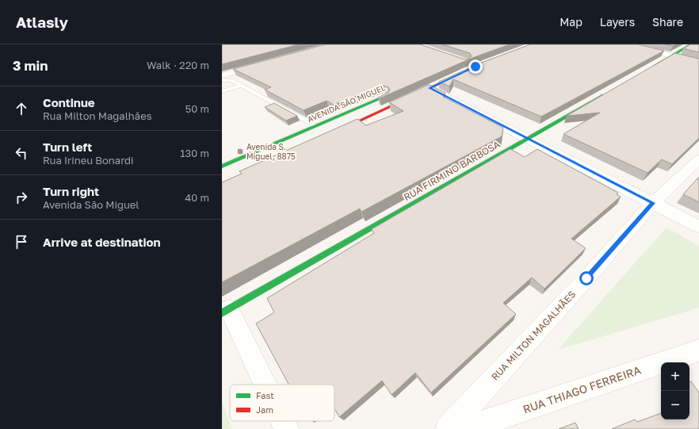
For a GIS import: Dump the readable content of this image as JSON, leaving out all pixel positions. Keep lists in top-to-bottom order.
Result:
{
  "streets": {
    "street": [
      "AVENIDA SÃO MIGUEL",
      "RUA FIRMINO BARBOSA",
      "RUA MILTON MAGALHÃES",
      "RUA THIAGO FERREIRA"
    ]
  },
  "places": {
    "transit": ["Avenida S. Miguel, 8875"]
  },
  "legend": ["Fast", "Jam"],
  "page": {
    "header": "Atlasly",
    "nav": ["Map", "Layers", "Share"],
    "heading": ["3 min", "Walk · 220 m"],
    "list": [
      ["Continue", "Rua Milton Magalhães", "50 m"],
      ["Turn left", "Rua Irineu Bonardi", "130 m"],
      ["Turn right", "Avenida São Miguel", "40 m"],
      "Arrive at destination"
    ],
    "map_buttons": ["+", "−"]
  }
}
